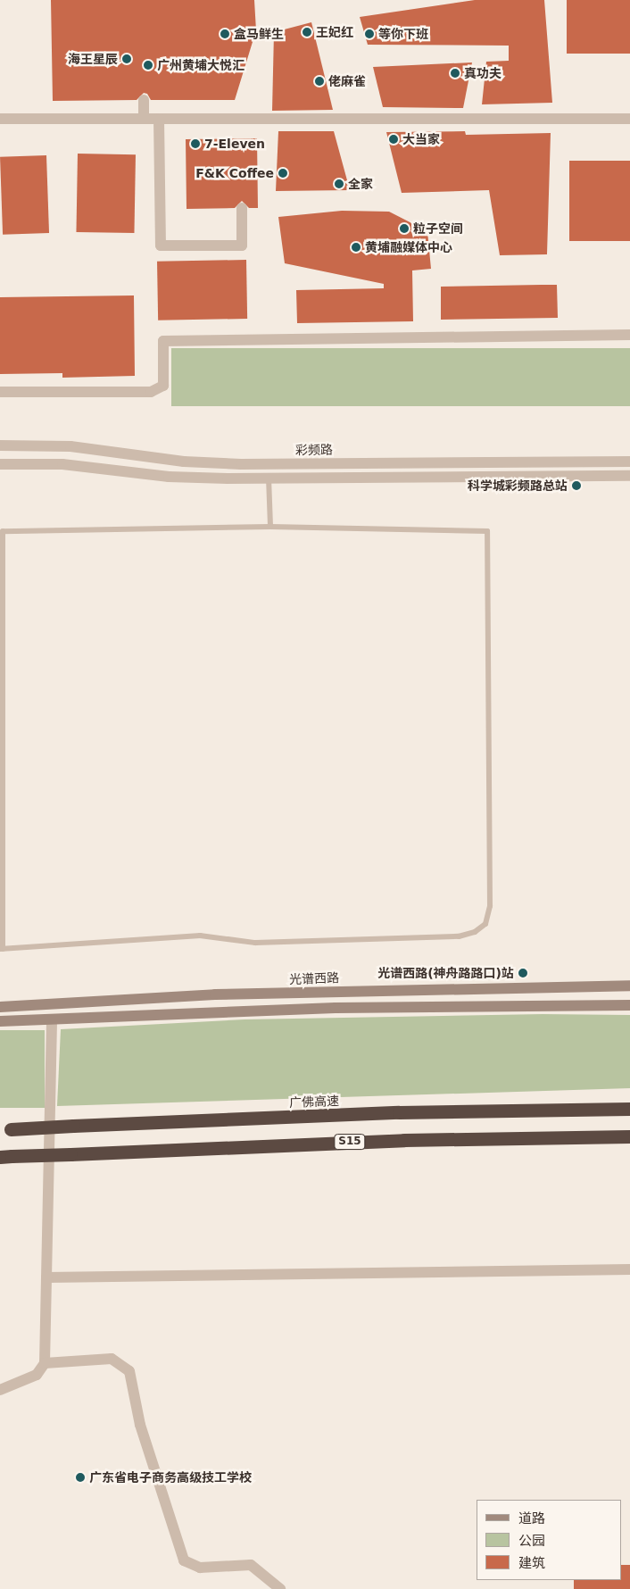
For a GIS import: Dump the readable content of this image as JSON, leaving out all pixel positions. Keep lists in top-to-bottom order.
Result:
{
  "streets": {
    "highway": ["广佛高速", "S15"],
    "main road": ["光谱西路"],
    "street": ["彩频路"]
  },
  "places": [
    "王妃红",
    "盒马鲜生",
    "等你下班",
    "海王星辰",
    "广州黄埔大悦汇",
    "真功夫",
    "佬麻雀",
    "大当家",
    "7-Eleven",
    "F&K Coffee",
    "全家",
    "粒子空间",
    "黄埔融媒体中心",
    "科学城彩频路总站",
    "光谱西路(神舟路路口)站",
    "广东省电子商务高级技工学校"
  ],
  "legend": ["道路", "公园", "建筑"]
}
